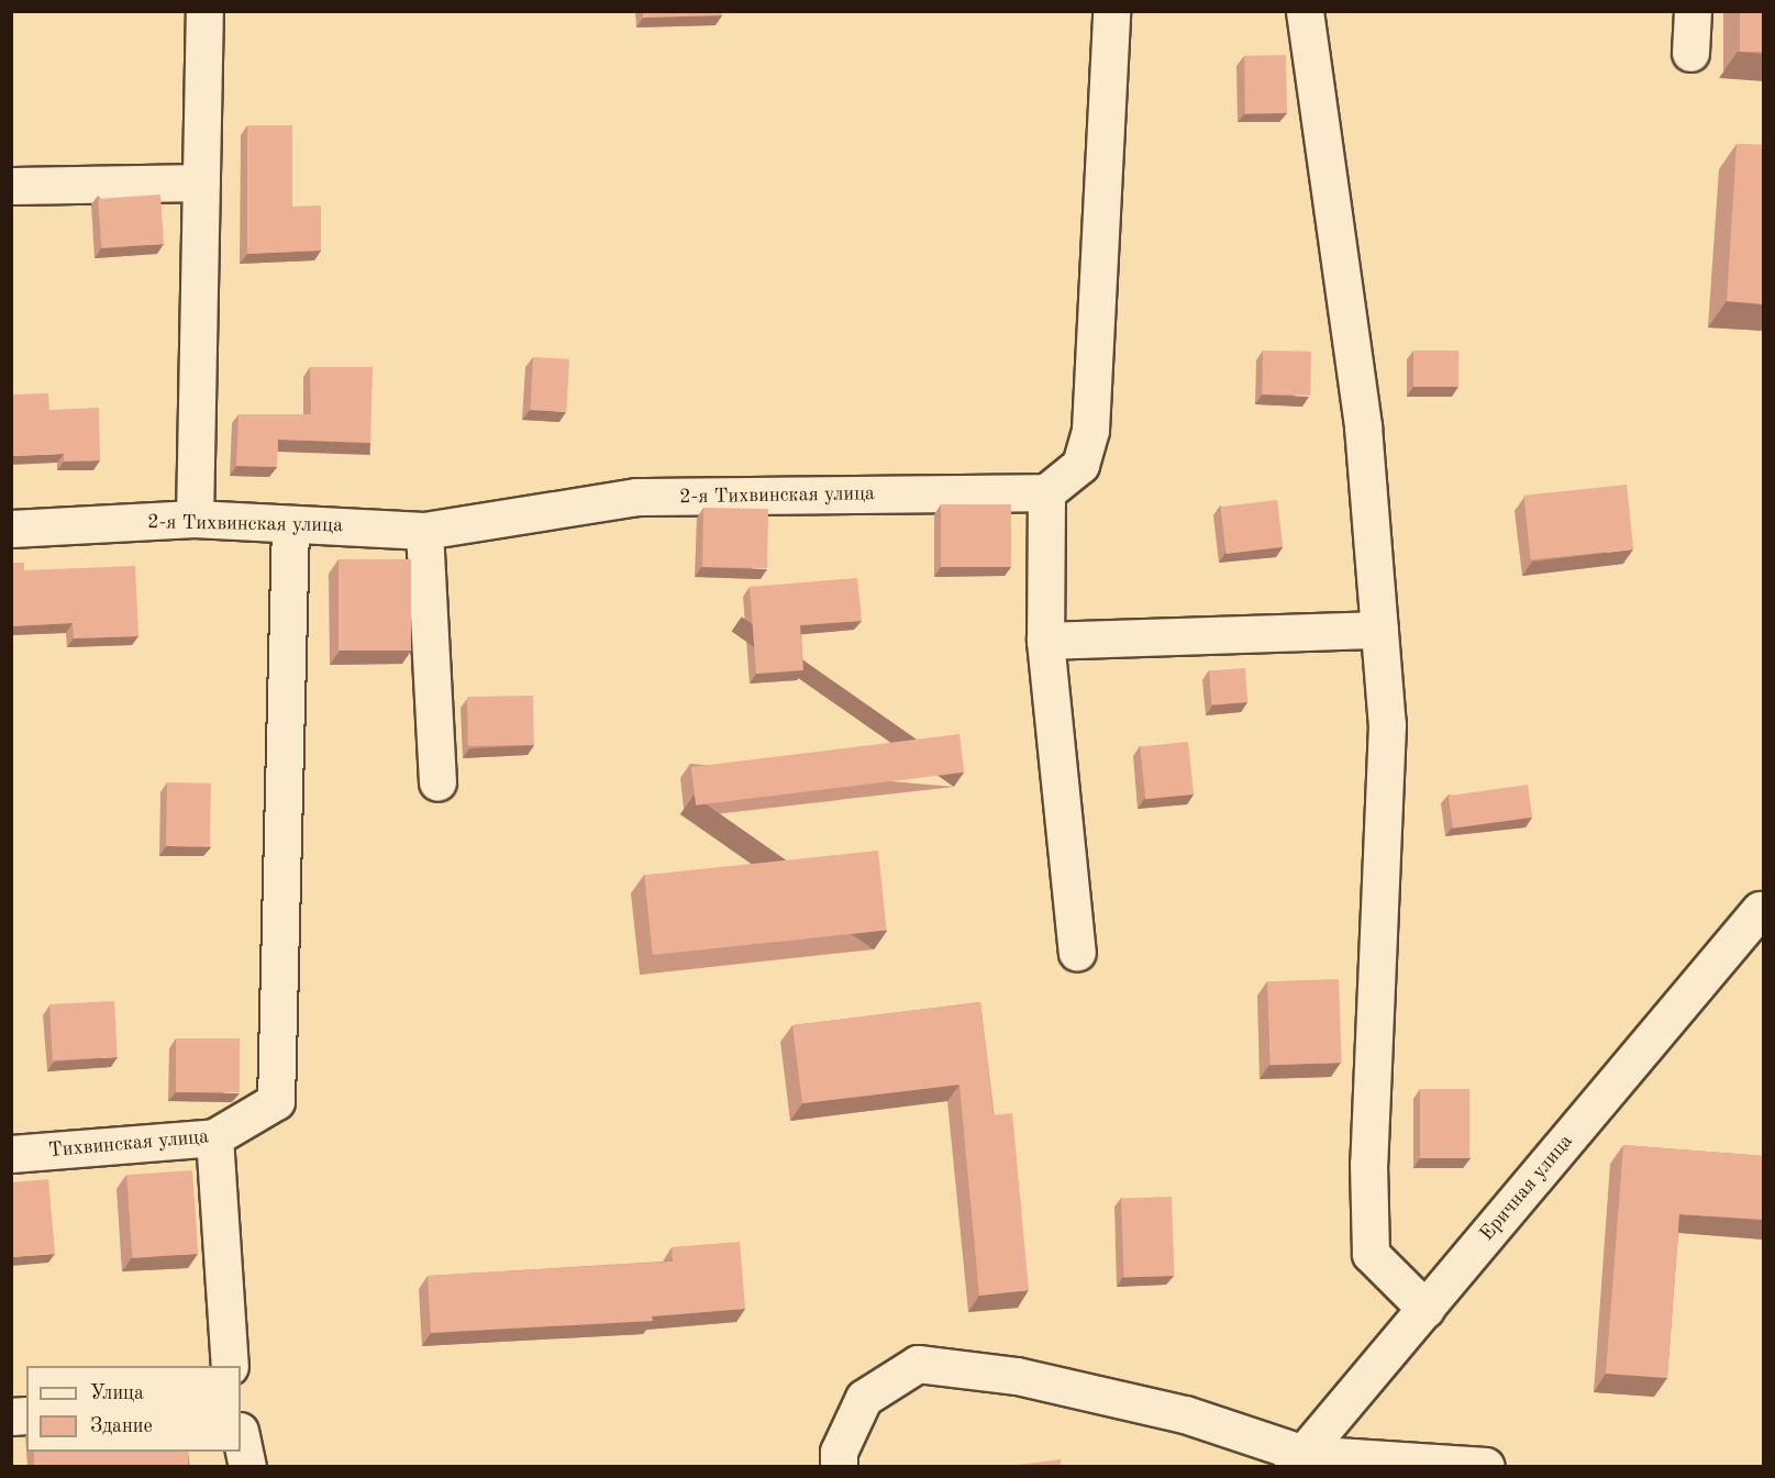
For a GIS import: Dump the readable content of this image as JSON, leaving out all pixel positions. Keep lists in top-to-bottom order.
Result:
{
  "streets": {
    "street": ["2-я Тихвинская улица", "Тихвинская улица", "Еричная улица"]
  },
  "crossings": [
    ["2-я Тихвинская улица", "Тихвинская улица"]
  ],
  "legend": ["Улица", "Здание"]
}
